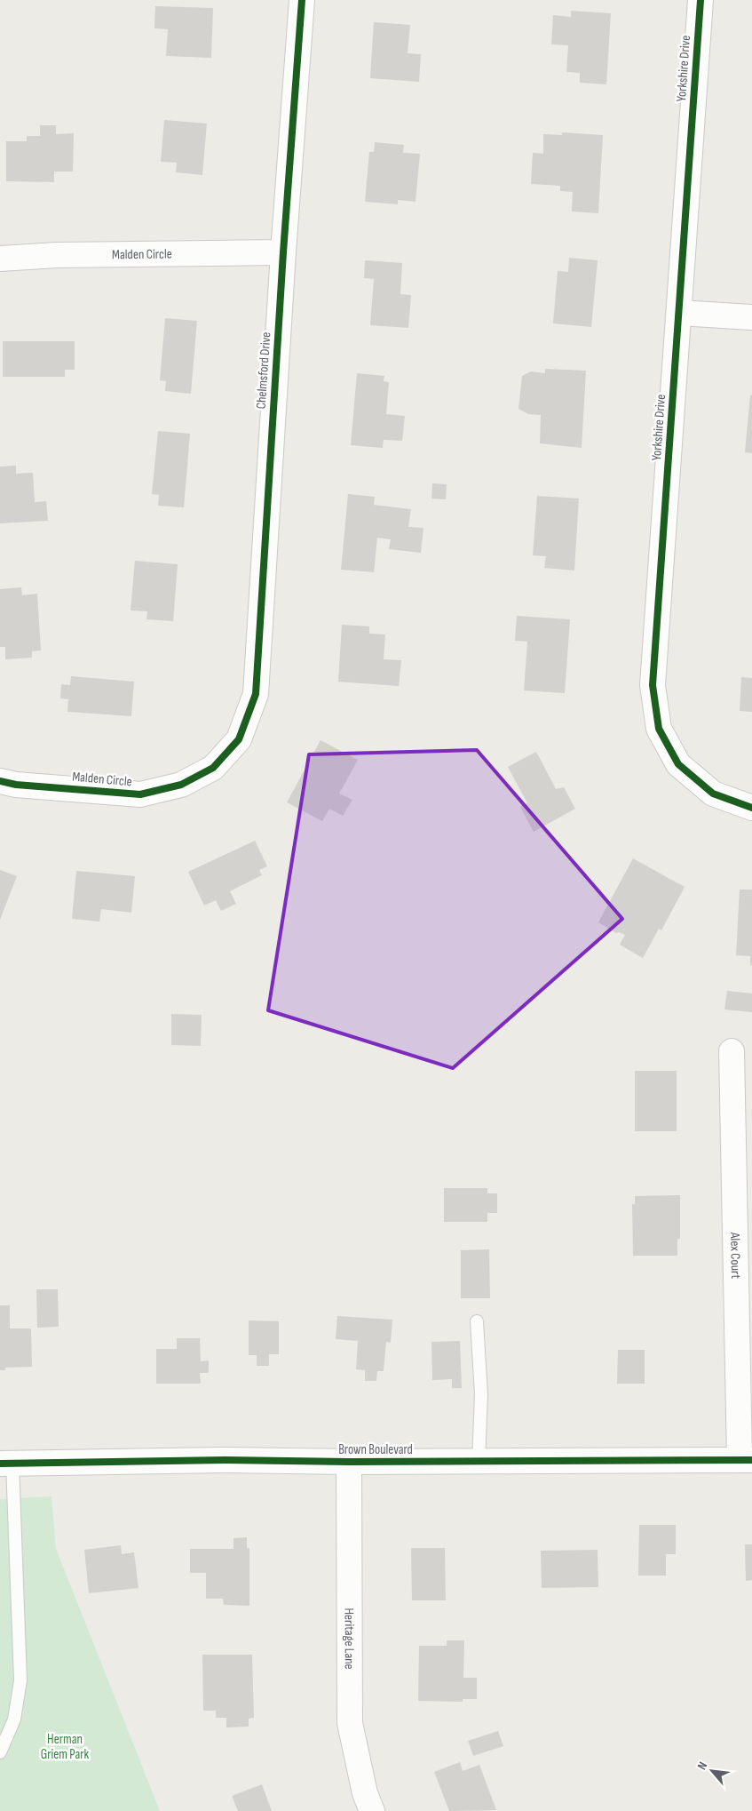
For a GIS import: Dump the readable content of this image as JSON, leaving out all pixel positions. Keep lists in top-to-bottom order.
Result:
{
  "streets": {
    "street": [
      "Yorkshire Drive",
      "Malden Circle",
      "Chelmsford Drive",
      "Alex Court",
      "Brown Boulevard",
      "Heritage Lane"
    ]
  },
  "crossings": [
    ["Malden Circle", "Chelmsford Drive"],
    ["Alex Court", "Brown Boulevard"],
    ["Brown Boulevard", "Heritage Lane"]
  ],
  "parks": ["Herman Griem Park"],
  "north": "top left"
}
